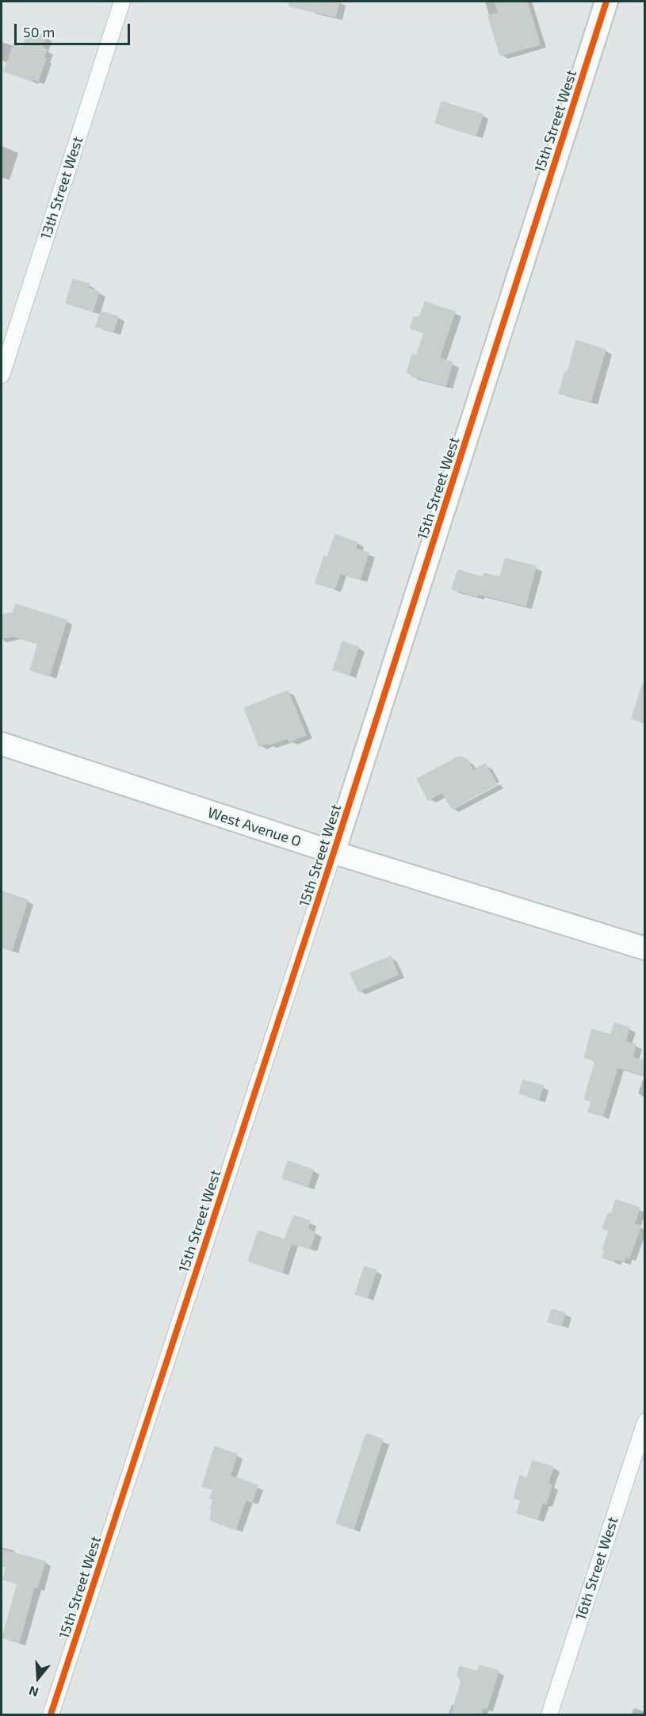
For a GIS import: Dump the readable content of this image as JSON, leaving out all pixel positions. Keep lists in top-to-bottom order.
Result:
{
  "streets": {
    "street": [
      "15th Street West",
      "13th Street West",
      "West Avenue O",
      "16th Street West"
    ]
  },
  "crossings": [
    ["15th Street West", "West Avenue O"]
  ],
  "scale_bar": "50 m",
  "north": "bottom"
}
